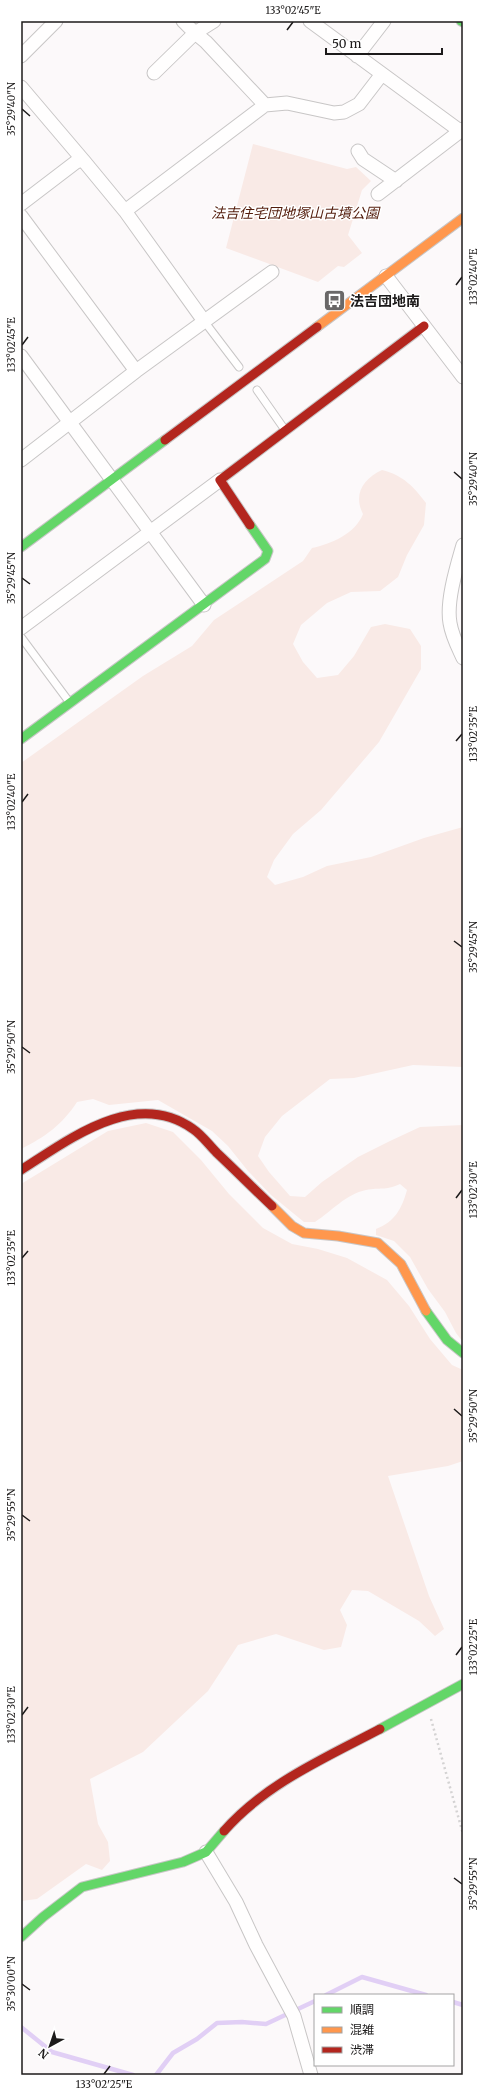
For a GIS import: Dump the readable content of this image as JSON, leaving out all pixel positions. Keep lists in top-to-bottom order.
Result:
{
  "parks": ["法吉住宅団地塚山古墳公園"],
  "places": {
    "bus stop": ["法吉団地南"]
  },
  "legend": ["順調", "混雑", "渋滞"],
  "scale_bar": "50 m",
  "north": "bottom left",
  "coordinates": [
    "133°02'45\"E",
    "35°29'40\"N",
    "133°02'40\"E",
    "35°29'45\"N",
    "133°02'35\"E",
    "35°29'50\"N",
    "133°02'30\"E",
    "35°29'55\"N",
    "133°02'25\"E",
    "35°30'00\"N"
  ]
}
